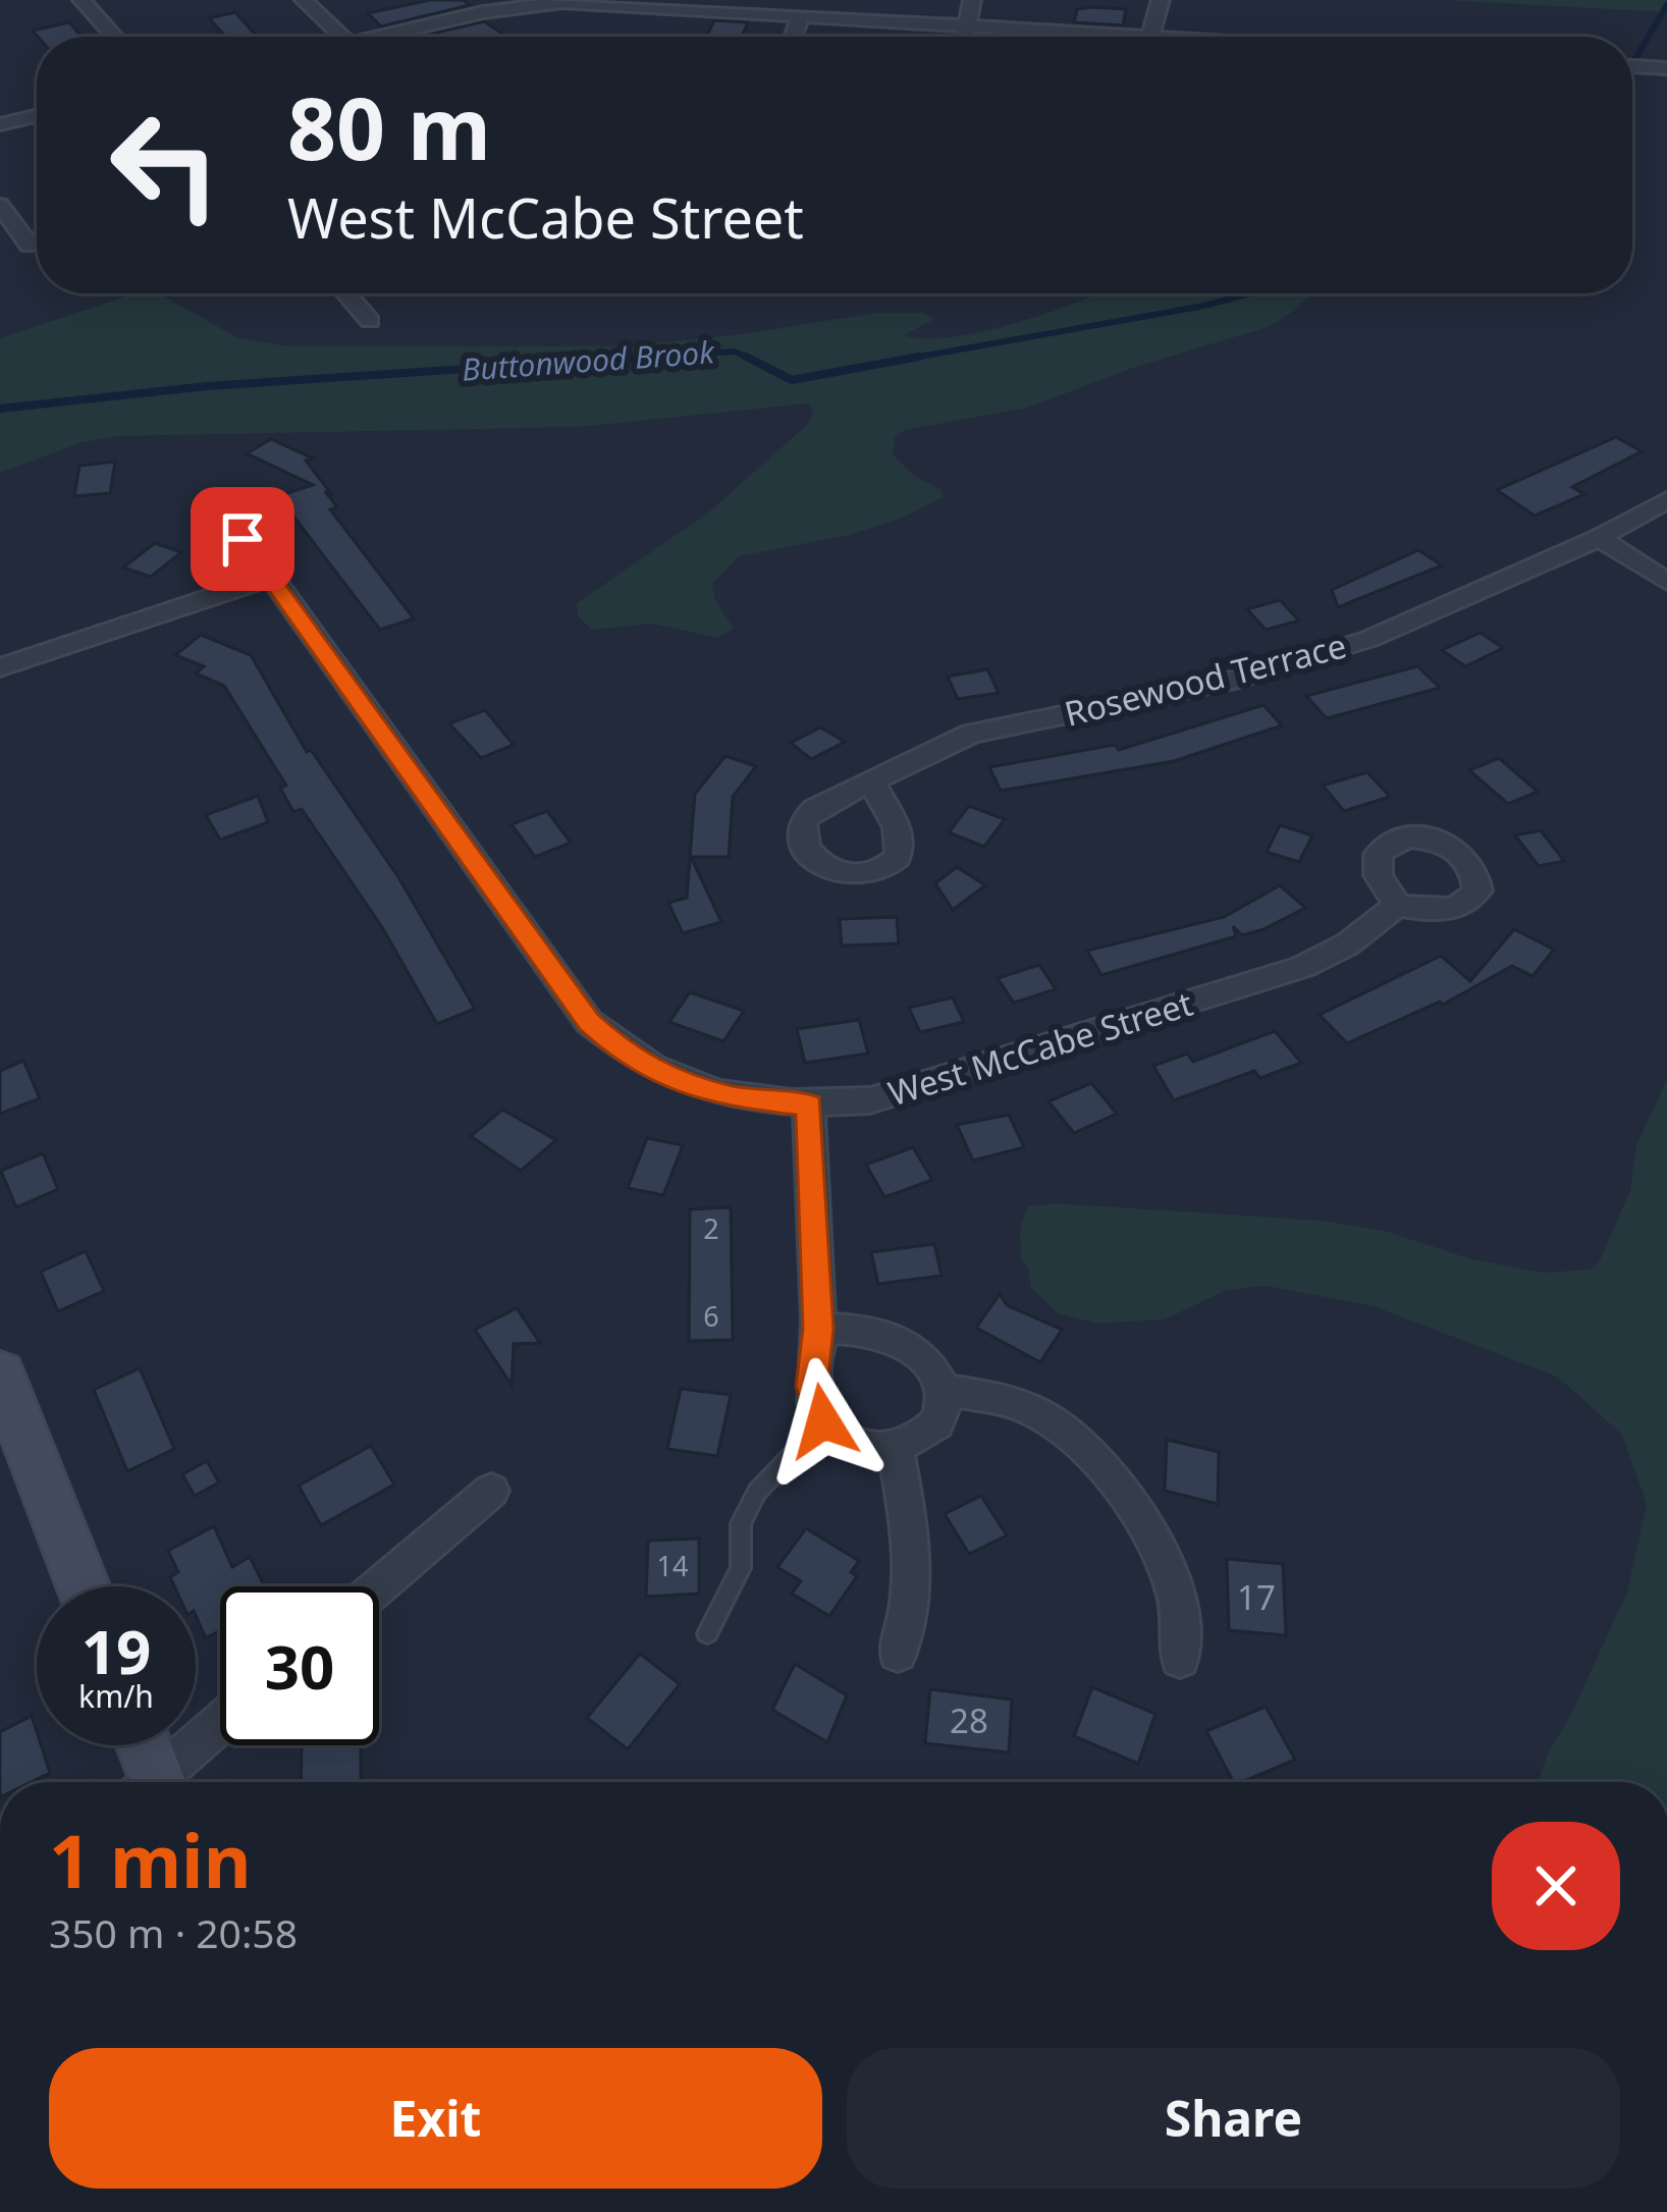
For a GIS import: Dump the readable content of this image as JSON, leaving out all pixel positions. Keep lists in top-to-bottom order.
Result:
{
  "streets": {
    "street": ["Rosewood Terrace", "West McCabe Street"]
  },
  "water": ["Buttonwood Brook"],
  "house_numbers": [
    "2",
    "6",
    "14",
    "17",
    "28"
  ],
  "page": {
    "turn": ["80 m", "West McCabe Street"],
    "speed": "19 km/h",
    "limit": "30",
    "heading": ["1 min", "350 m · 20:58"],
    "buttons": ["Exit", "Share"]
  }
}
